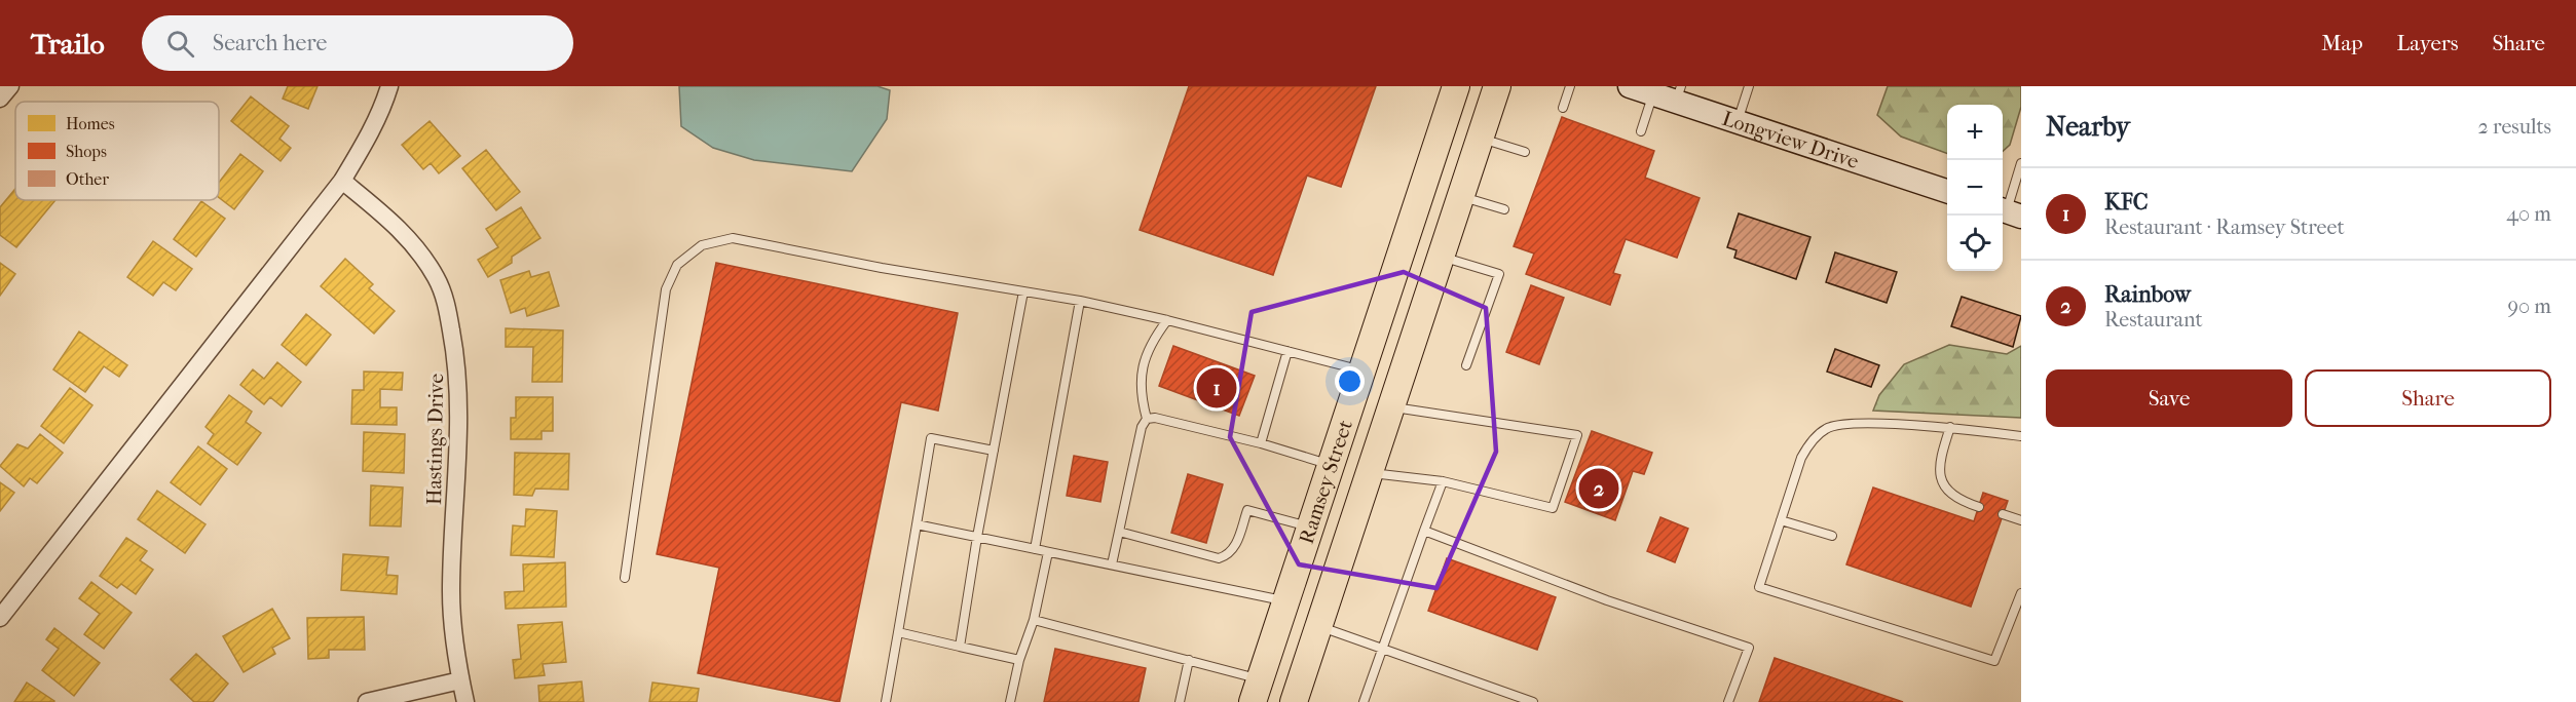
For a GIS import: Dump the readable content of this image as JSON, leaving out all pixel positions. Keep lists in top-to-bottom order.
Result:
{
  "streets": {
    "main road": ["Ramsey Street"],
    "street": ["Longview Drive", "Hastings Drive"]
  },
  "legend": ["Homes", "Shops", "Other"],
  "page": {
    "header": "Trailo",
    "search": "Search here",
    "nav": ["Map", "Layers", "Share"],
    "heading": ["Nearby", "2 results"],
    "map_buttons": ["+", "−"],
    "list": [
      {
        "mark": "1",
        "name": "KFC",
        "note": "Restaurant · Ramsey Street",
        "value": "40 m"
      },
      {
        "mark": "2",
        "name": "Rainbow",
        "note": "Restaurant",
        "value": "90 m"
      }
    ],
    "buttons": ["Save", "Share"],
    "pins": ["1", "2"]
  }
}
